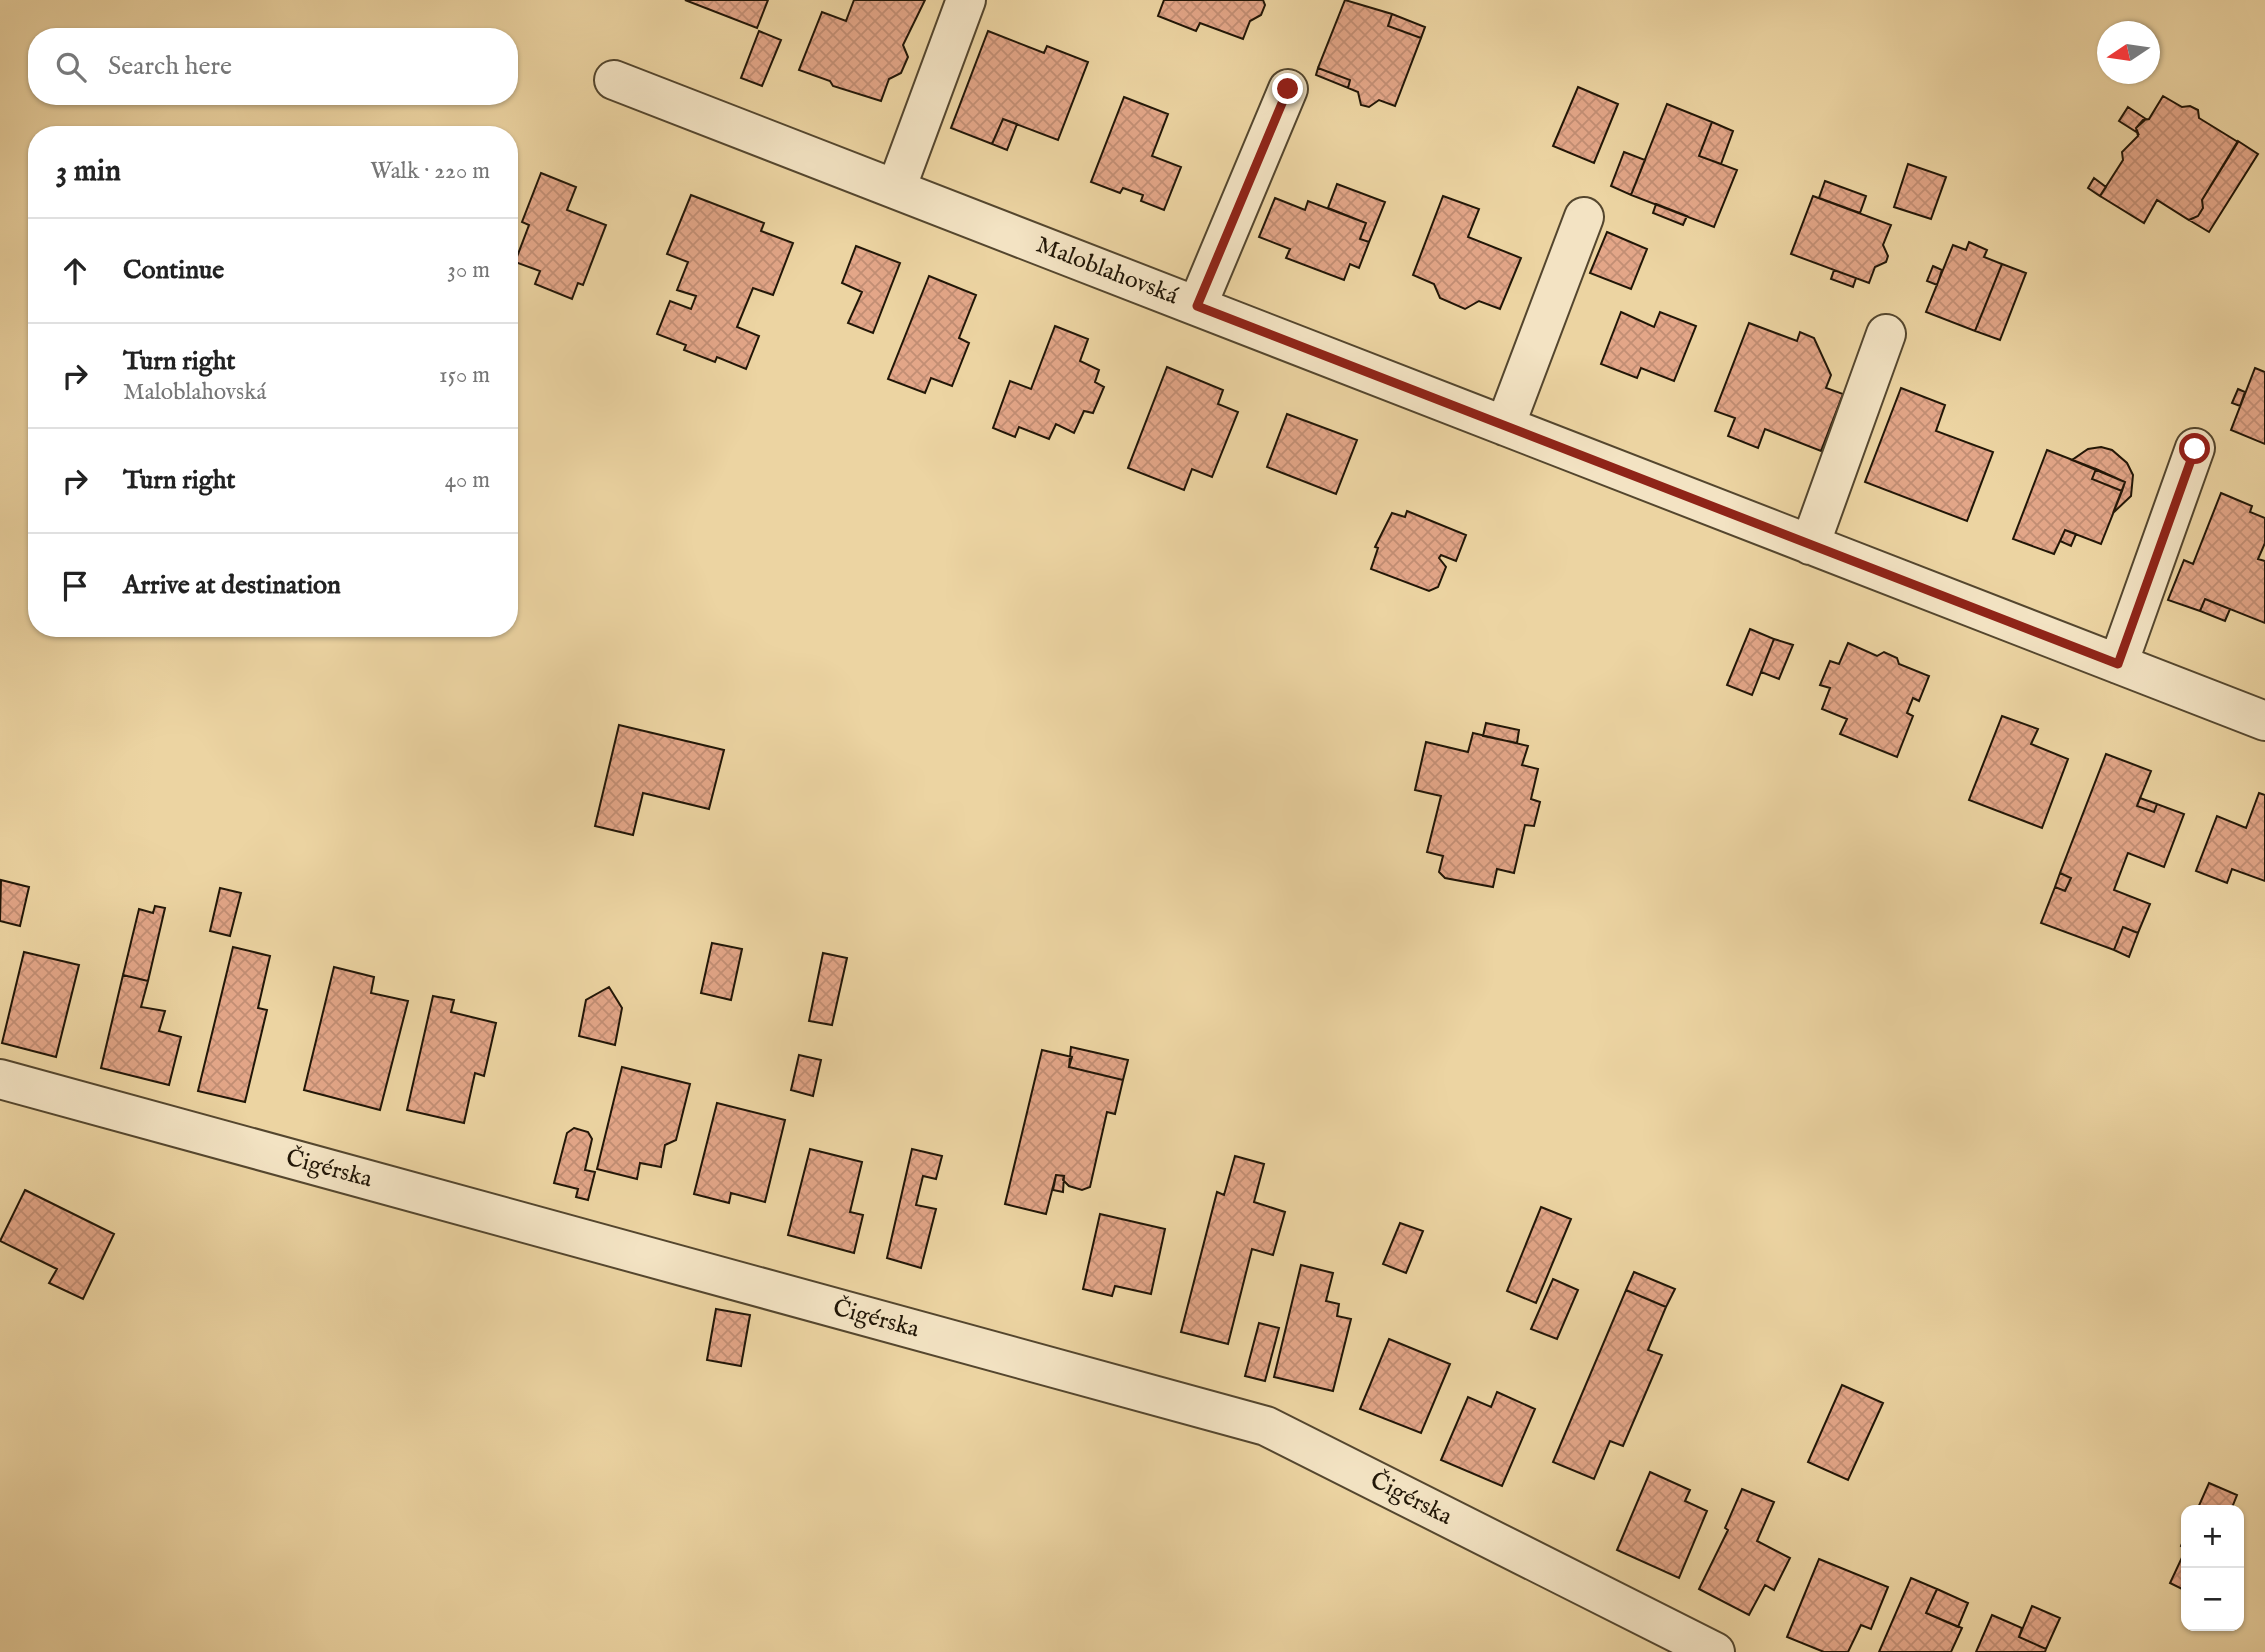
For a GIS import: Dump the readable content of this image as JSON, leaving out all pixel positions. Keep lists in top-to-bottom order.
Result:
{
  "streets": {
    "street": ["Maloblahovská", "Čigérska"]
  },
  "north": "left",
  "page": {
    "search": "Search here",
    "heading": ["3 min", "Walk · 220 m"],
    "list": [
      ["Continue", "30 m"],
      ["Turn right", "Maloblahovská", "150 m"],
      ["Turn right", "40 m"],
      "Arrive at destination"
    ],
    "map_buttons": ["+", "−"]
  }
}
